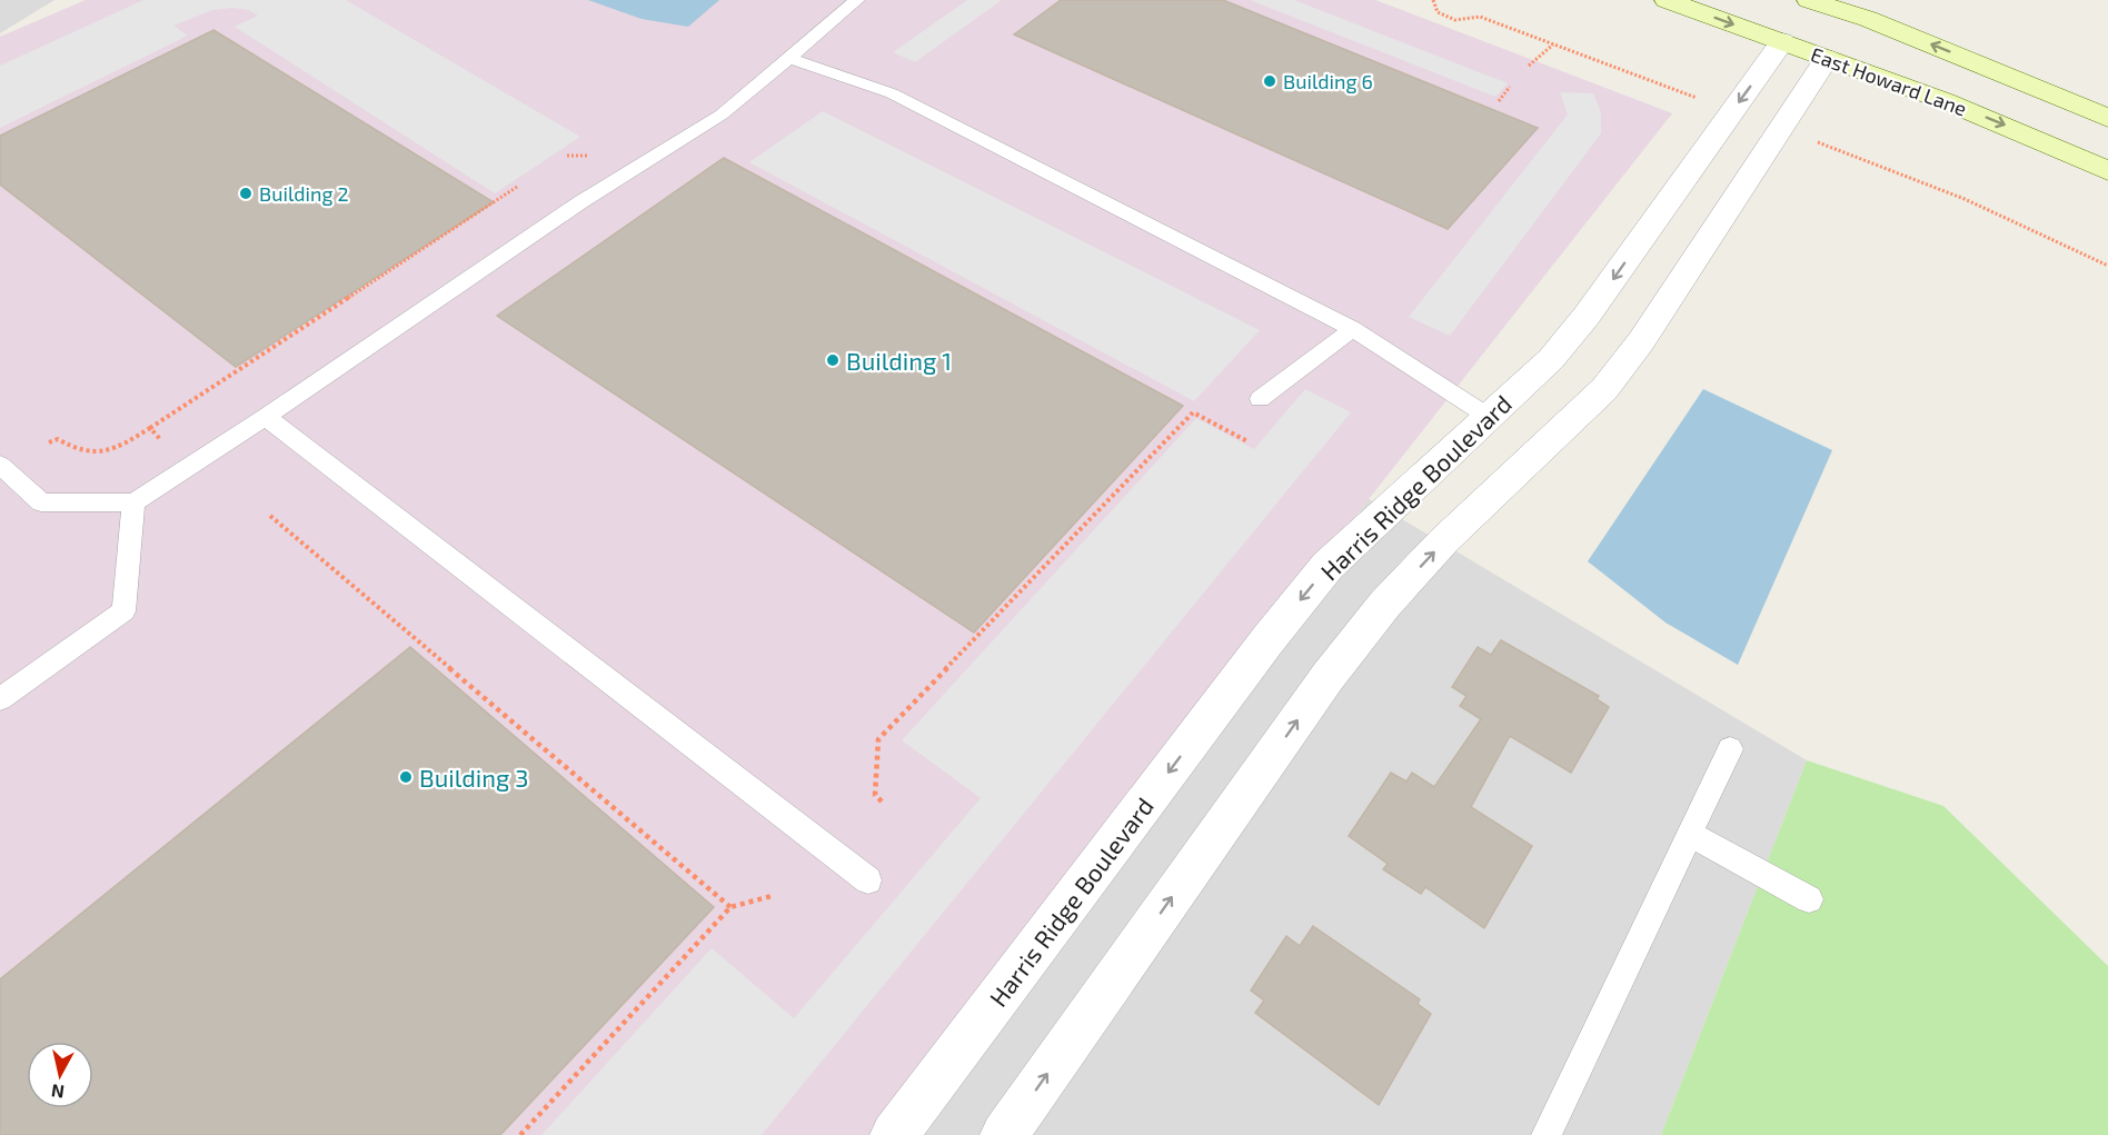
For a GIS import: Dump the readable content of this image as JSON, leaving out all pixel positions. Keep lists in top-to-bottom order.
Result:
{
  "streets": {
    "main road": ["East Howard Lane", "Harris Ridge Boulevard"]
  },
  "crossings": [
    ["East Howard Lane", "Harris Ridge Boulevard"]
  ],
  "one_way": ["Harris Ridge Boulevard"],
  "places": [
    "Building 6",
    "Building 2",
    "Building 1",
    "Building 3"
  ],
  "north": "bottom"
}
